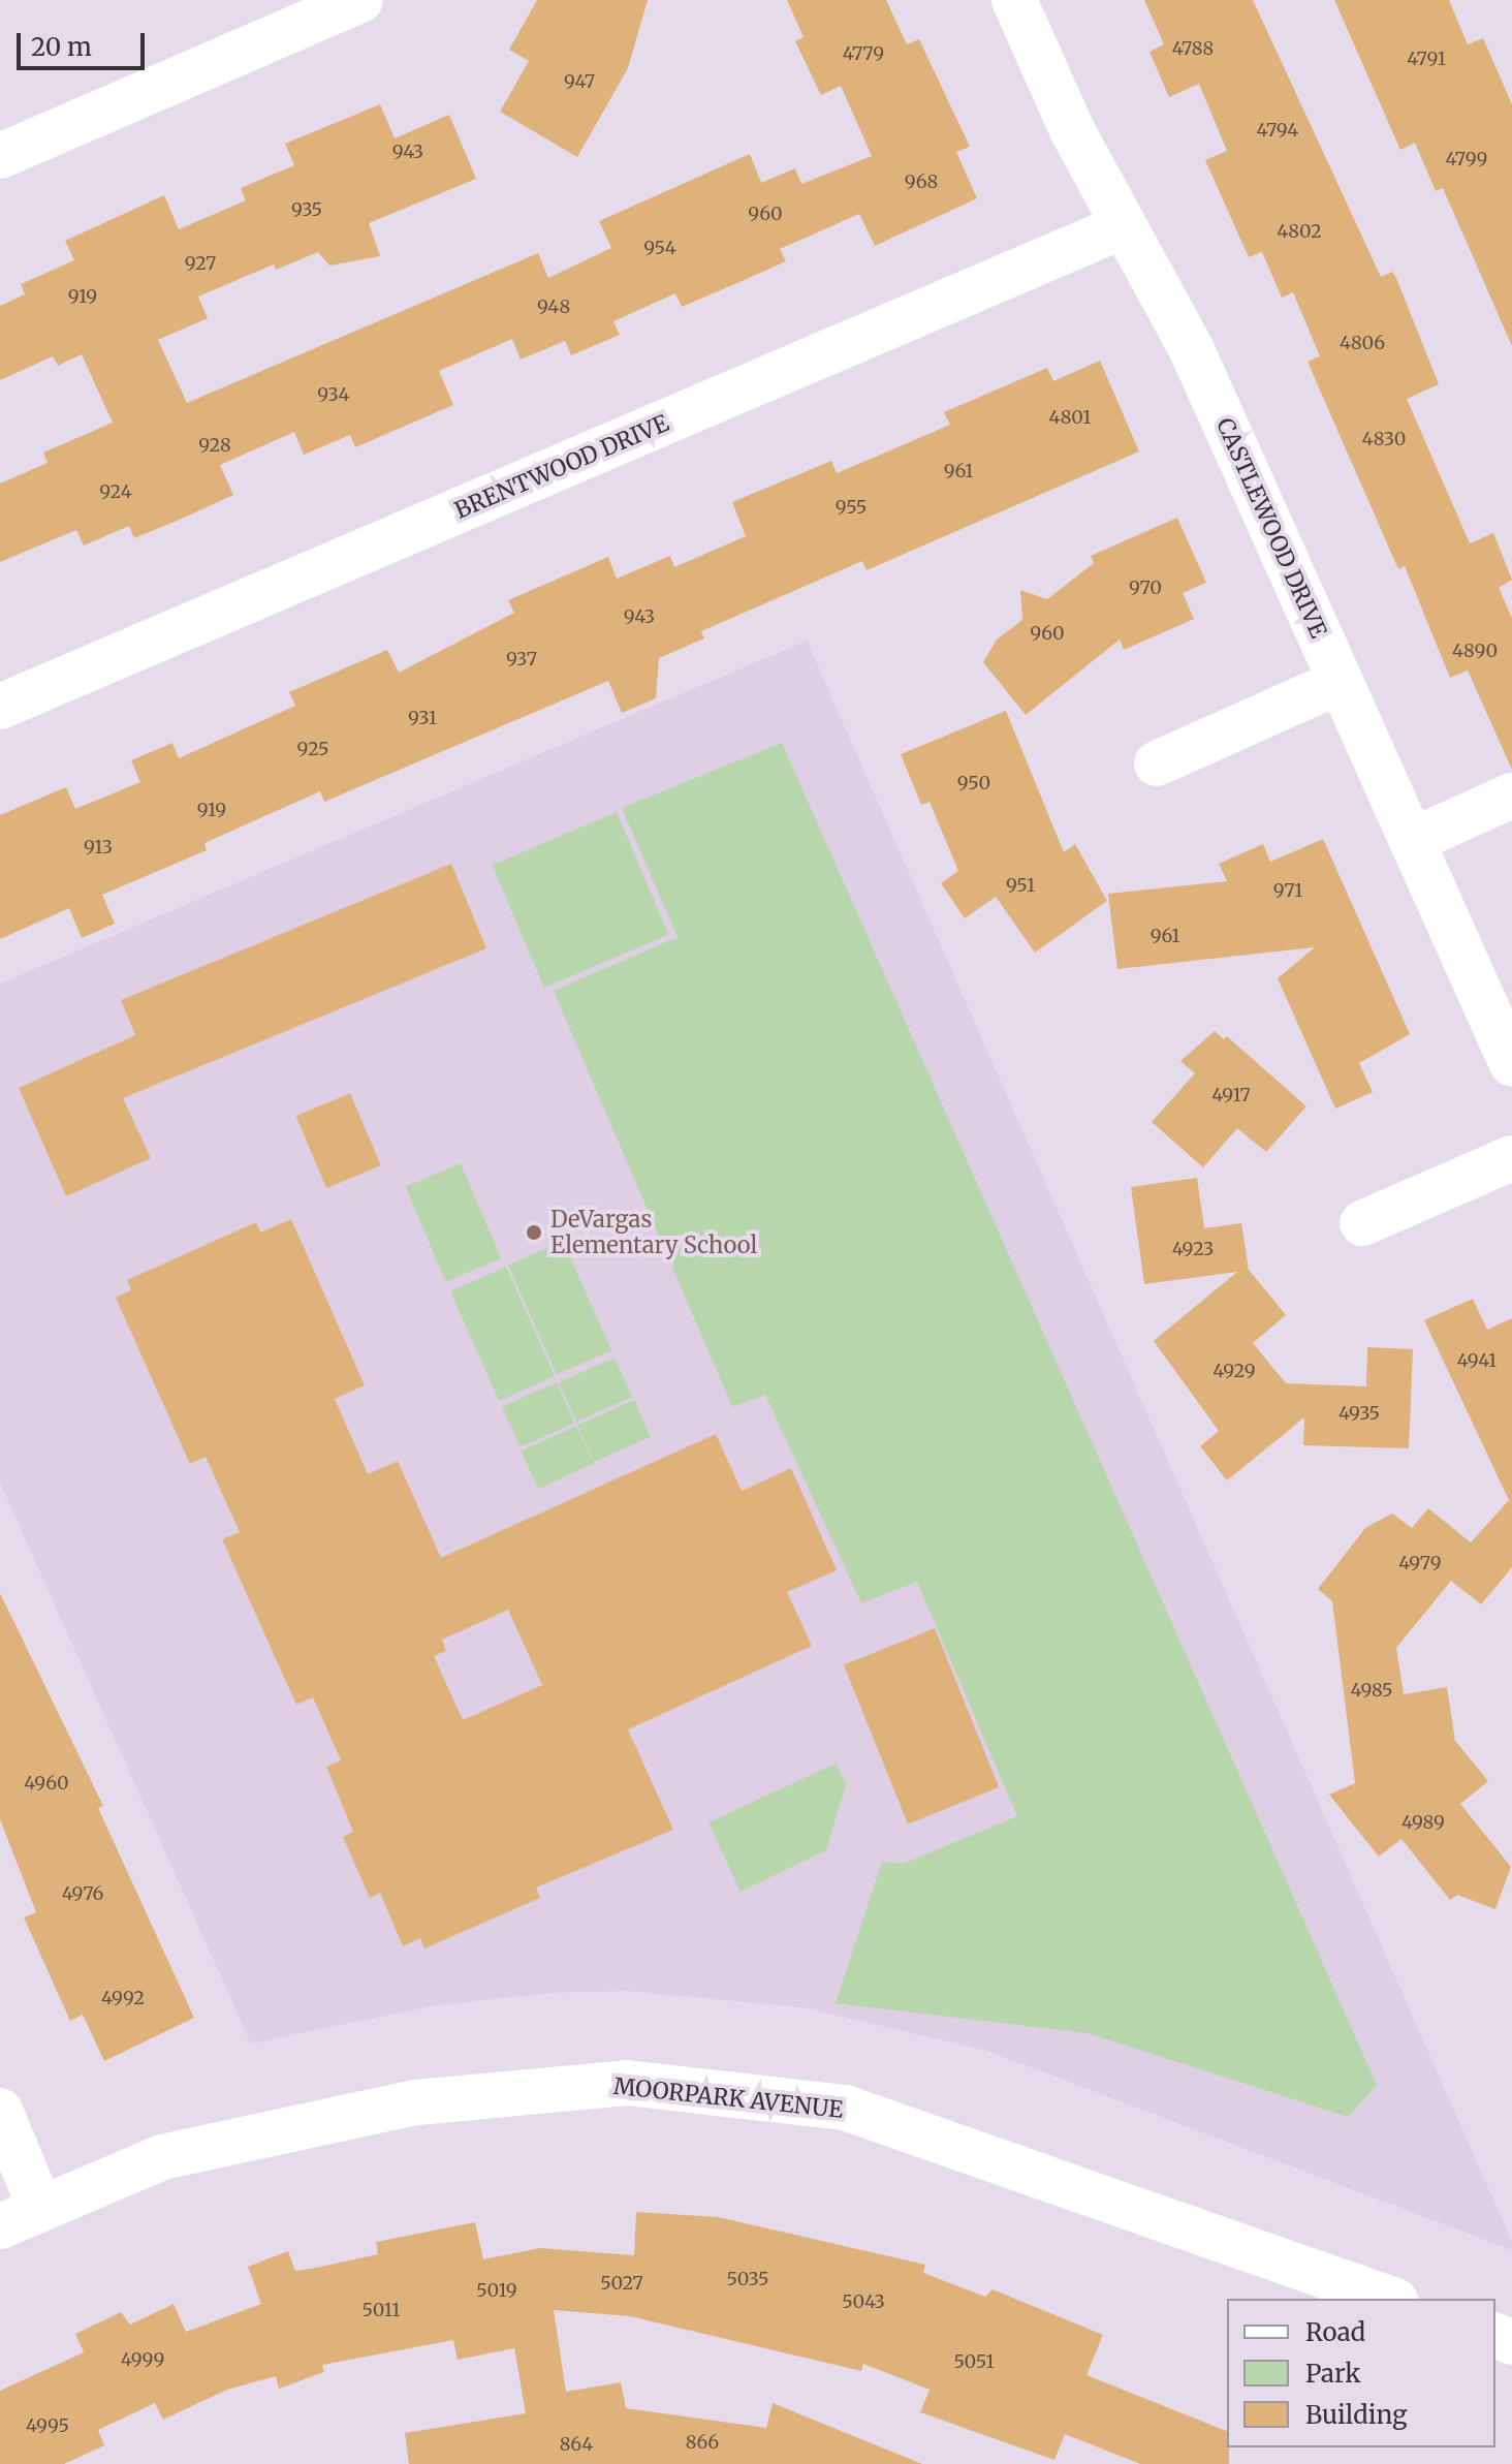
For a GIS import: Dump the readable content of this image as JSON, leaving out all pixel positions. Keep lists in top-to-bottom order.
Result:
{
  "streets": {
    "street": ["BRENTWOOD DRIVE", "CASTLEWOOD DRIVE", "MOORPARK AVENUE"]
  },
  "crossings": [
    ["BRENTWOOD DRIVE", "CASTLEWOOD DRIVE"]
  ],
  "places": ["DeVargas Elementary School"],
  "house_numbers": [
    "4788",
    "4779",
    "4791",
    "947",
    "4794",
    "943",
    "4799",
    "968",
    "935",
    "960",
    "4802",
    "954",
    "927",
    "919",
    "948",
    "4806",
    "934",
    "4801",
    "4830",
    "928",
    "961",
    "924",
    "955",
    "970",
    "943",
    "960",
    "4890",
    "937",
    "931",
    "925",
    "950",
    "919",
    "913",
    "951",
    "971",
    "961",
    "4917",
    "4923",
    "4941",
    "4929",
    "4935",
    "4979",
    "4985",
    "4960",
    "4989",
    "4976",
    "4992",
    "5035",
    "5027",
    "5019",
    "5043",
    "5011",
    "4999",
    "5051",
    "4995",
    "866",
    "864"
  ],
  "legend": ["Road", "Park", "Building"],
  "scale_bar": "20 m"
}
